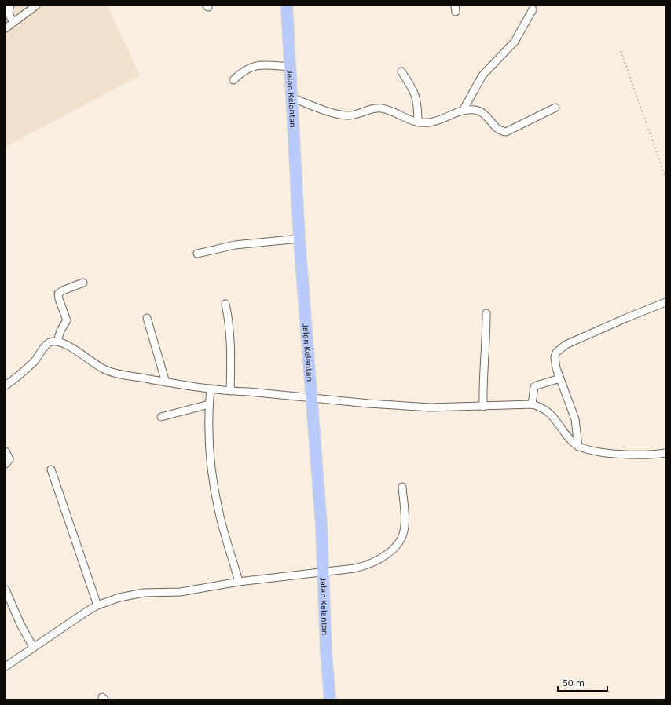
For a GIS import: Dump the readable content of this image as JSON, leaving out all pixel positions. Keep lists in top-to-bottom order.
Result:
{
  "streets": {
    "highway": ["Jalan Kelantan"]
  },
  "scale_bar": "50 m"
}
